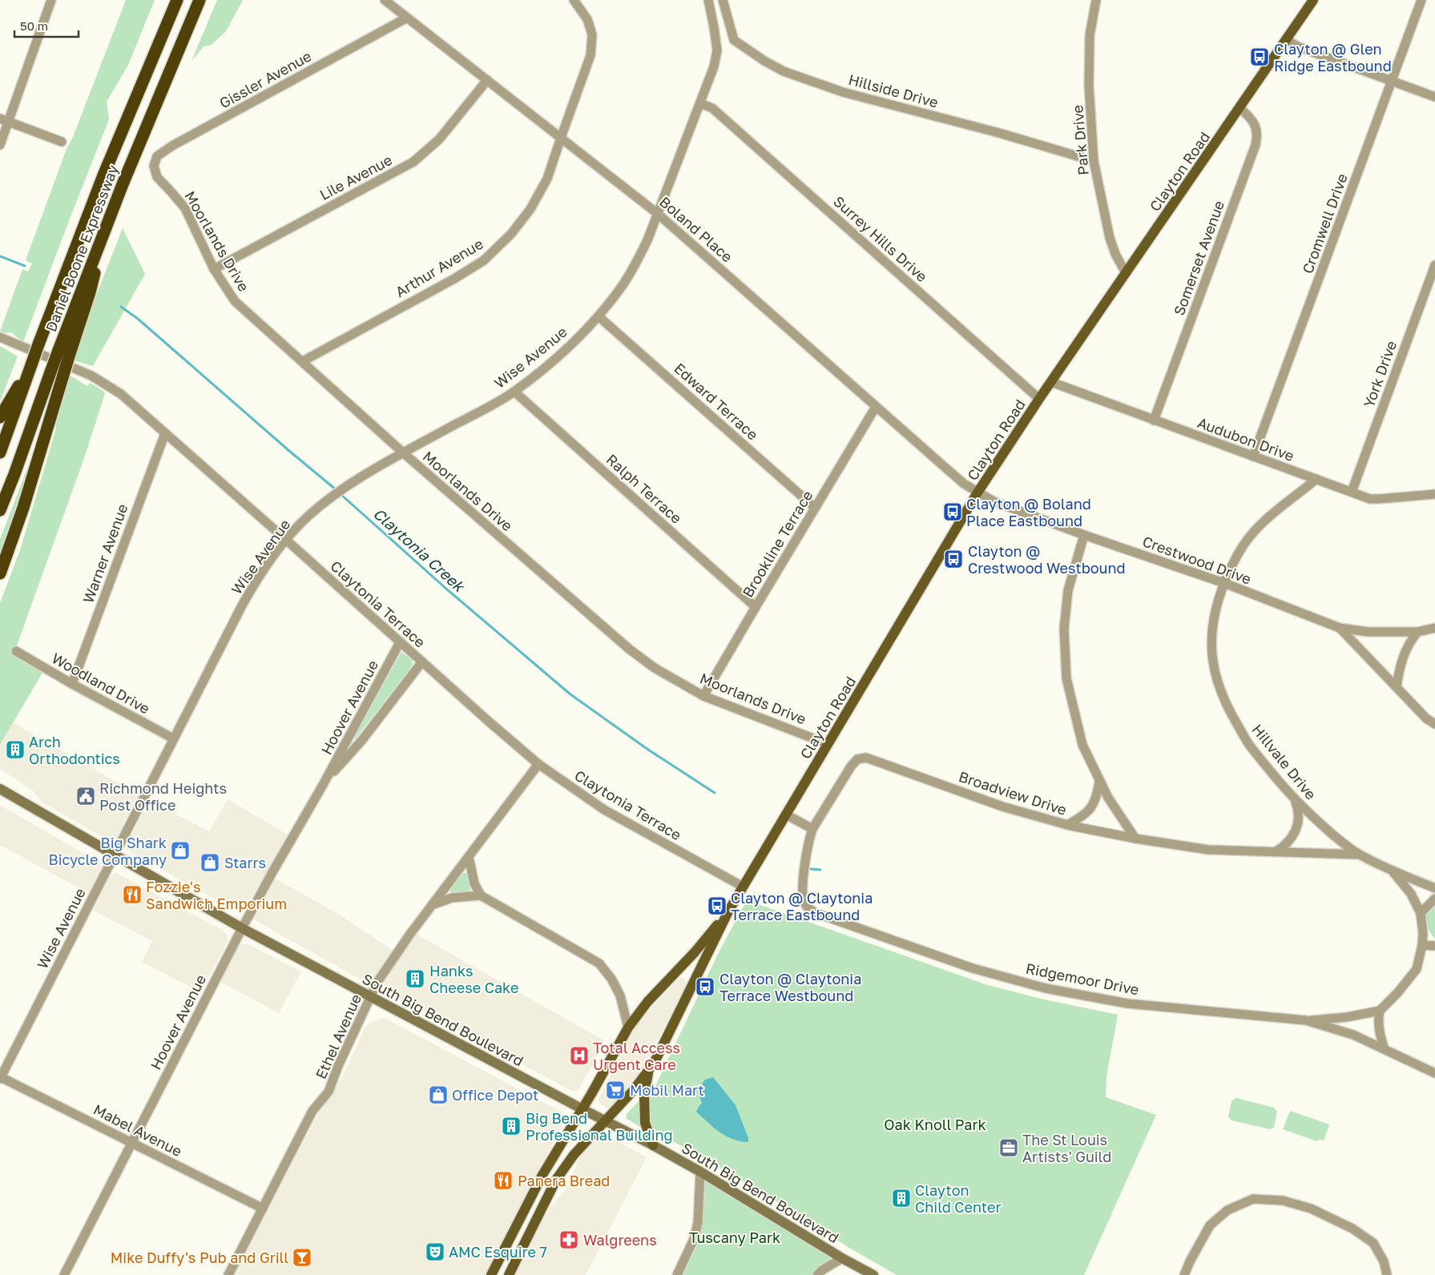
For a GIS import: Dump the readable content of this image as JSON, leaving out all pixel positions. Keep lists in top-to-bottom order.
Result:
{
  "streets": {
    "highway": ["Daniel Boone Expressway"],
    "main road": ["Clayton Road", "South Big Bend Boulevard"],
    "street": [
      "Gissler Avenue",
      "Hillside Drive",
      "Park Drive",
      "Lile Avenue",
      "Cromwell Drive",
      "Boland Place",
      "Surrey Hills Drive",
      "Moorlands Drive",
      "Somerset Avenue",
      "Arthur Avenue",
      "Wise Avenue",
      "York Drive",
      "Edward Terrace",
      "Audubon Drive",
      "Ralph Terrace",
      "Brookline Terrace",
      "Warner Avenue",
      "Crestwood Drive",
      "Claytonia Terrace",
      "Woodland Drive",
      "Hoover Avenue",
      "Hillvale Drive",
      "Broadview Drive",
      "Ridgemoor Drive",
      "Ethel Avenue",
      "Mabel Avenue"
    ]
  },
  "crossings": [
    ["Gissler Avenue", "Boland Place"],
    ["Gissler Avenue", "Moorlands Drive"],
    ["Hillside Drive", "Park Drive"],
    ["Park Drive", "Clayton Road"],
    ["Clayton Road", "Boland Place"],
    ["Clayton Road", "Surrey Hills Drive"],
    ["Clayton Road", "Moorlands Drive"],
    ["Clayton Road", "Somerset Avenue"],
    ["Clayton Road", "Audubon Drive"],
    ["Clayton Road", "Crestwood Drive"],
    ["Clayton Road", "Claytonia Terrace"],
    ["Clayton Road", "South Big Bend Boulevard"],
    ["Lile Avenue", "Boland Place"],
    ["Lile Avenue", "Moorlands Drive"],
    ["Cromwell Drive", "Audubon Drive"],
    ["Boland Place", "Arthur Avenue"],
    ["Boland Place", "Wise Avenue"],
    ["Boland Place", "Brookline Terrace"],
    ["Boland Place", "Crestwood Drive"],
    ["Surrey Hills Drive", "Wise Avenue"],
    ["Moorlands Drive", "Arthur Avenue"],
    ["Moorlands Drive", "Wise Avenue"],
    ["Moorlands Drive", "Brookline Terrace"],
    ["Somerset Avenue", "Audubon Drive"],
    ["Wise Avenue", "Edward Terrace"],
    ["Wise Avenue", "Ralph Terrace"],
    ["Wise Avenue", "Claytonia Terrace"],
    ["Wise Avenue", "Woodland Drive"],
    ["Wise Avenue", "South Big Bend Boulevard"],
    ["Wise Avenue", "Mabel Avenue"],
    ["York Drive", "Audubon Drive"],
    ["Edward Terrace", "Brookline Terrace"],
    ["Audubon Drive", "Hillvale Drive"],
    ["Ralph Terrace", "Brookline Terrace"],
    ["Warner Avenue", "Claytonia Terrace"],
    ["Warner Avenue", "Woodland Drive"],
    ["Crestwood Drive", "Hillvale Drive"],
    ["Claytonia Terrace", "Hoover Avenue"],
    ["Claytonia Terrace", "Ethel Avenue"],
    ["Hoover Avenue", "South Big Bend Boulevard"],
    ["Hoover Avenue", "Mabel Avenue"],
    ["Hillvale Drive", "Broadview Drive"],
    ["Broadview Drive", "Ridgemoor Drive"],
    ["South Big Bend Boulevard", "Ethel Avenue"],
    ["Ethel Avenue", "Mabel Avenue"]
  ],
  "water": ["Claytonia Creek"],
  "parks": ["Oak Knoll Park", "Tuscany Park"],
  "places": {
    "bus stop": [
      "Clayton @ Glen Ridge Eastbound",
      "Clayton @ Boland Place Eastbound",
      "Clayton @ Crestwood Westbound",
      "Clayton @ Claytonia Terrace Eastbound",
      "Clayton @ Claytonia Terrace Westbound"
    ],
    "building": [
      "Arch Orthodontics",
      "Hanks Cheese Cake",
      "Big Bend Professional Building",
      "Clayton Child Center"
    ],
    "public building": ["Richmond Heights Post Office"],
    "shop": ["Big Shark Bicycle Company", "Starrs", "Office Depot"],
    "restaurant": ["Fozzie's Sandwich Emporium", "Panera Bread"],
    "hospital": ["Total Access Urgent Care"],
    "supermarket": ["Mobil Mart"],
    "office": ["The St Louis Artists' Guild"],
    "pharmacy": ["Walgreens"],
    "theatre": ["AMC Esquire 7"],
    "bar": ["Mike Duffy's Pub and Grill"]
  },
  "scale_bar": "50 m"
}
